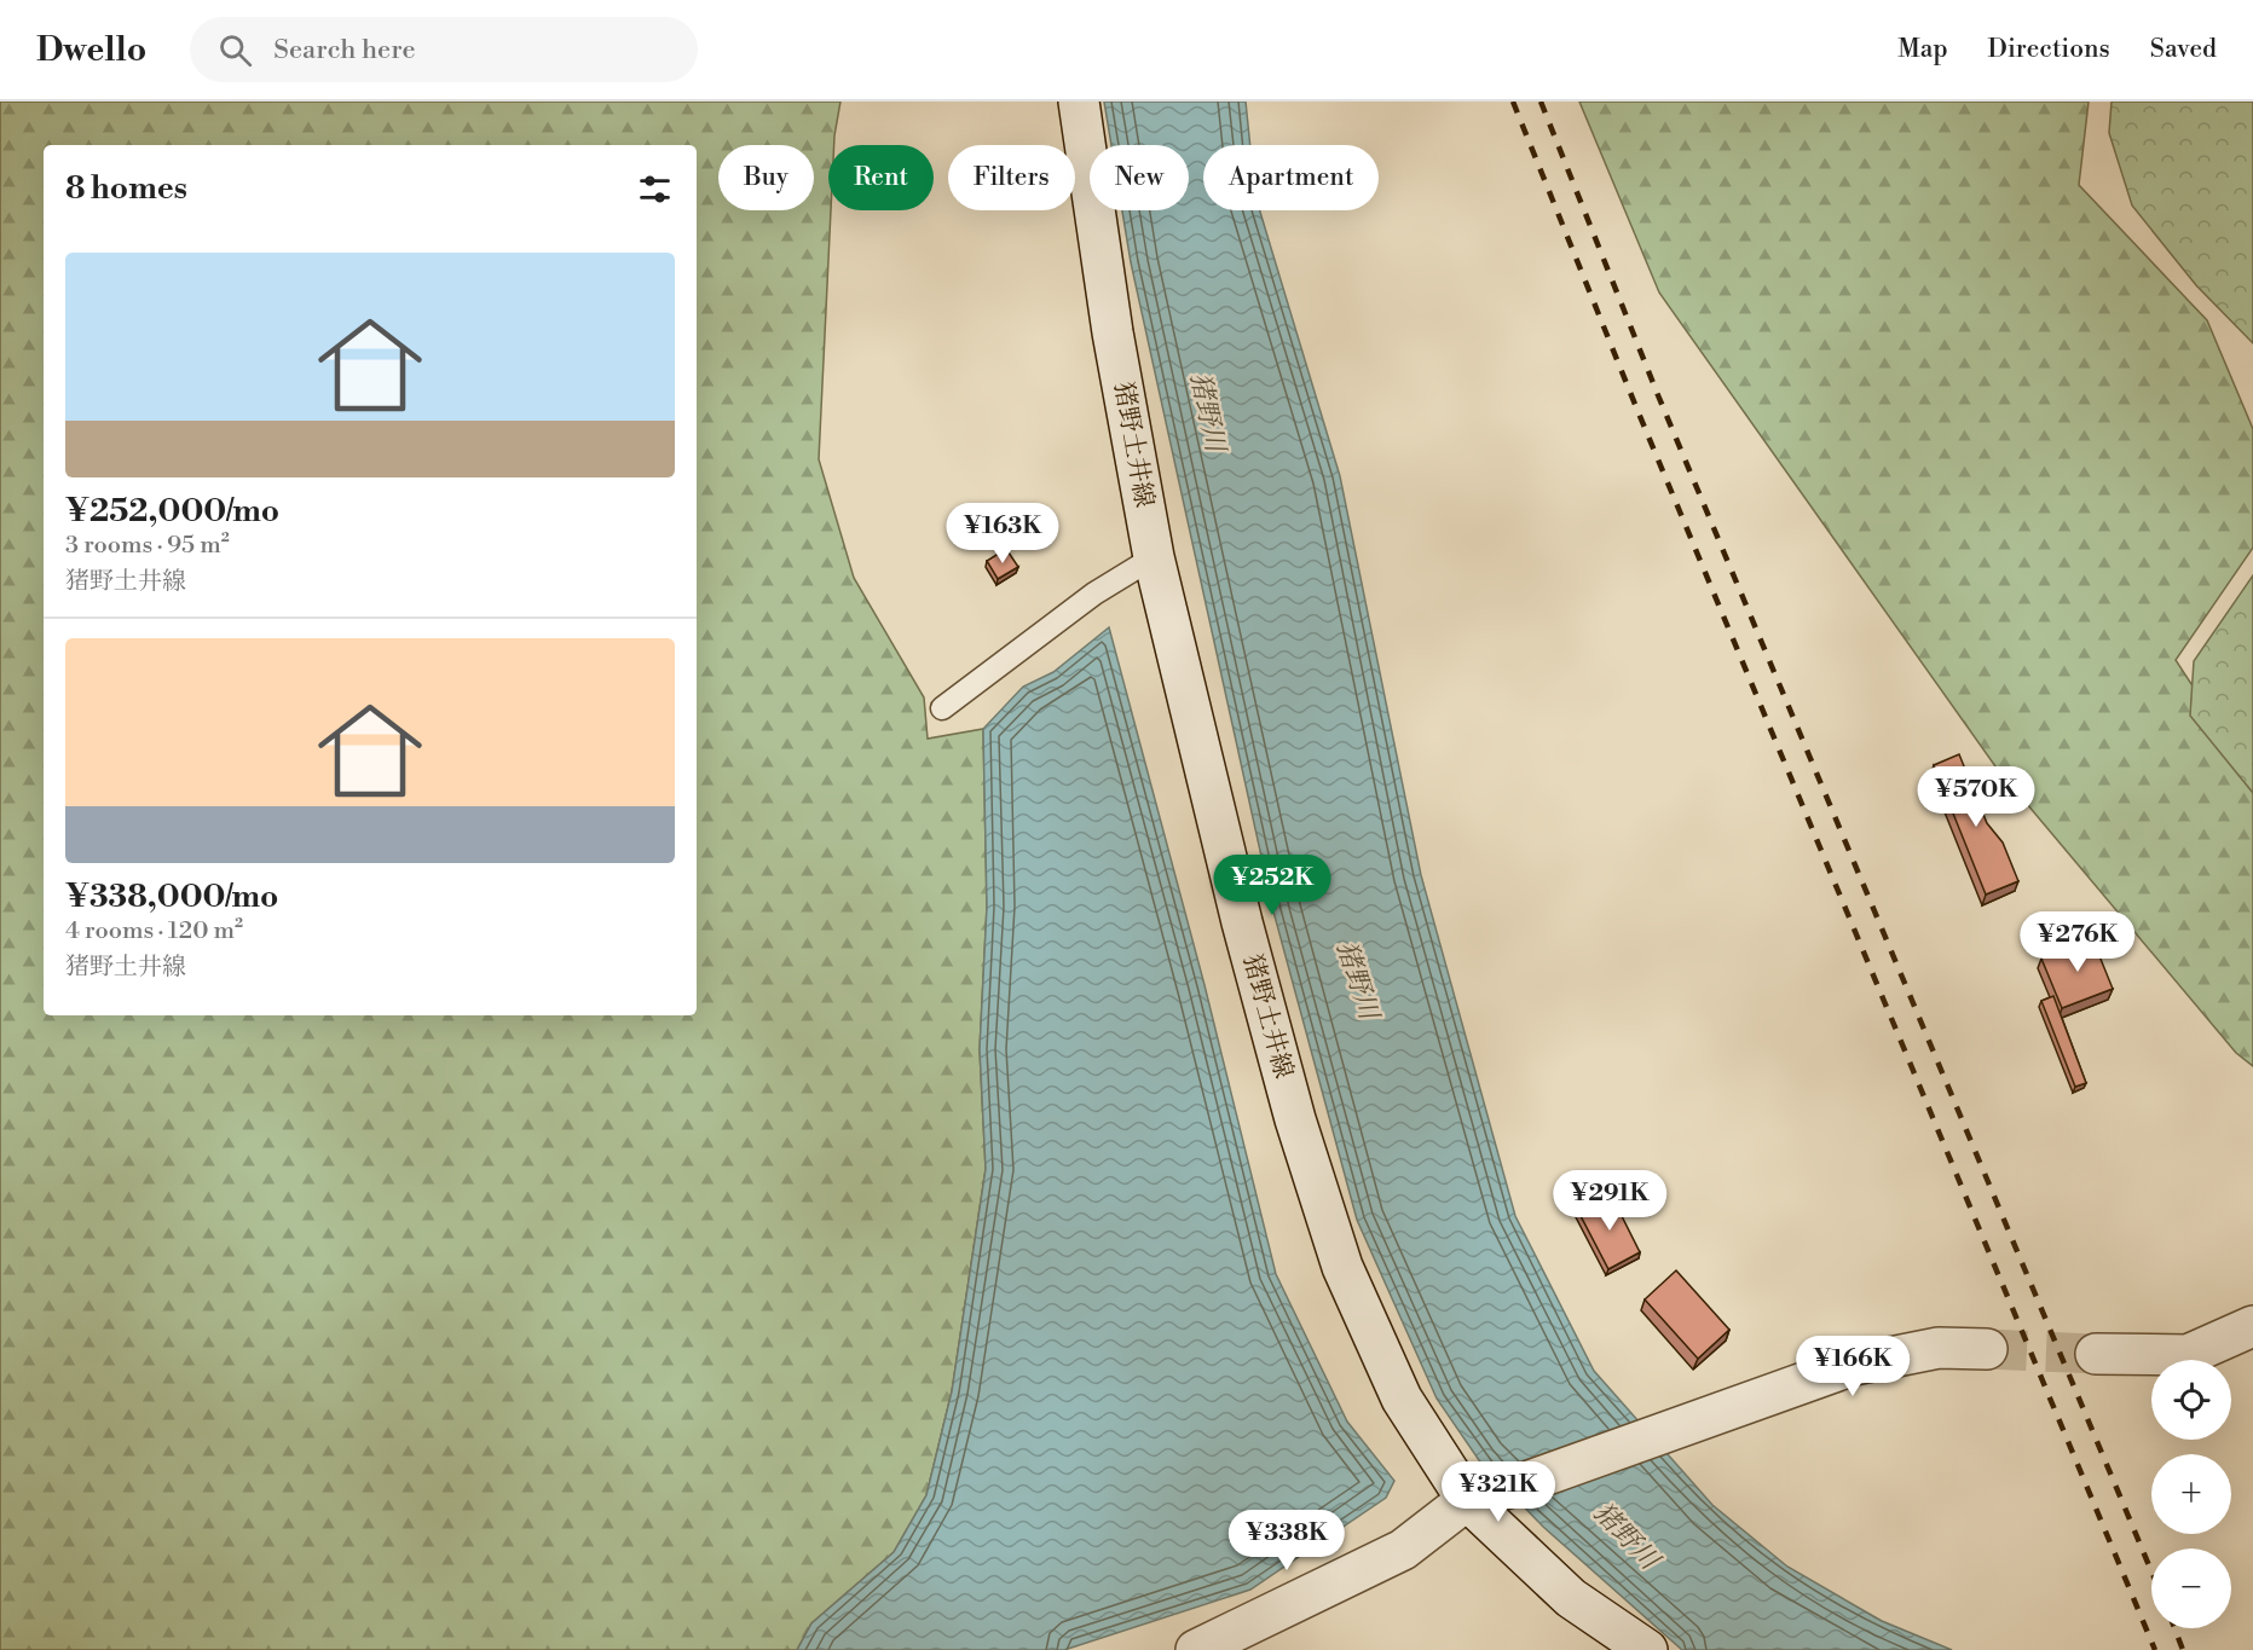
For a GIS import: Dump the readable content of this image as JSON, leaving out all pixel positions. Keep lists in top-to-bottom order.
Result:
{
  "streets": {
    "main road": ["猪野土井線"]
  },
  "water": ["猪野川"],
  "page": {
    "header": "Dwello",
    "search": "Search here",
    "nav": ["Map", "Directions", "Saved"],
    "chip": [
      "Buy",
      "Rent",
      "Filters",
      "New",
      "Apartment"
    ],
    "heading": "8 homes",
    "list": [
      {
        "name": "¥252,000/mo",
        "note": "3 rooms · 95 m² · 猪野土井線"
      },
      {
        "name": "¥338,000/mo",
        "note": "4 rooms · 120 m² · 猪野土井線"
      }
    ],
    "price": [
      "¥163K",
      "¥570K",
      "¥252K",
      "¥276K",
      "¥291K",
      "¥166K",
      "¥321K",
      "¥338K"
    ],
    "map_buttons": ["+", "−"]
  }
}
